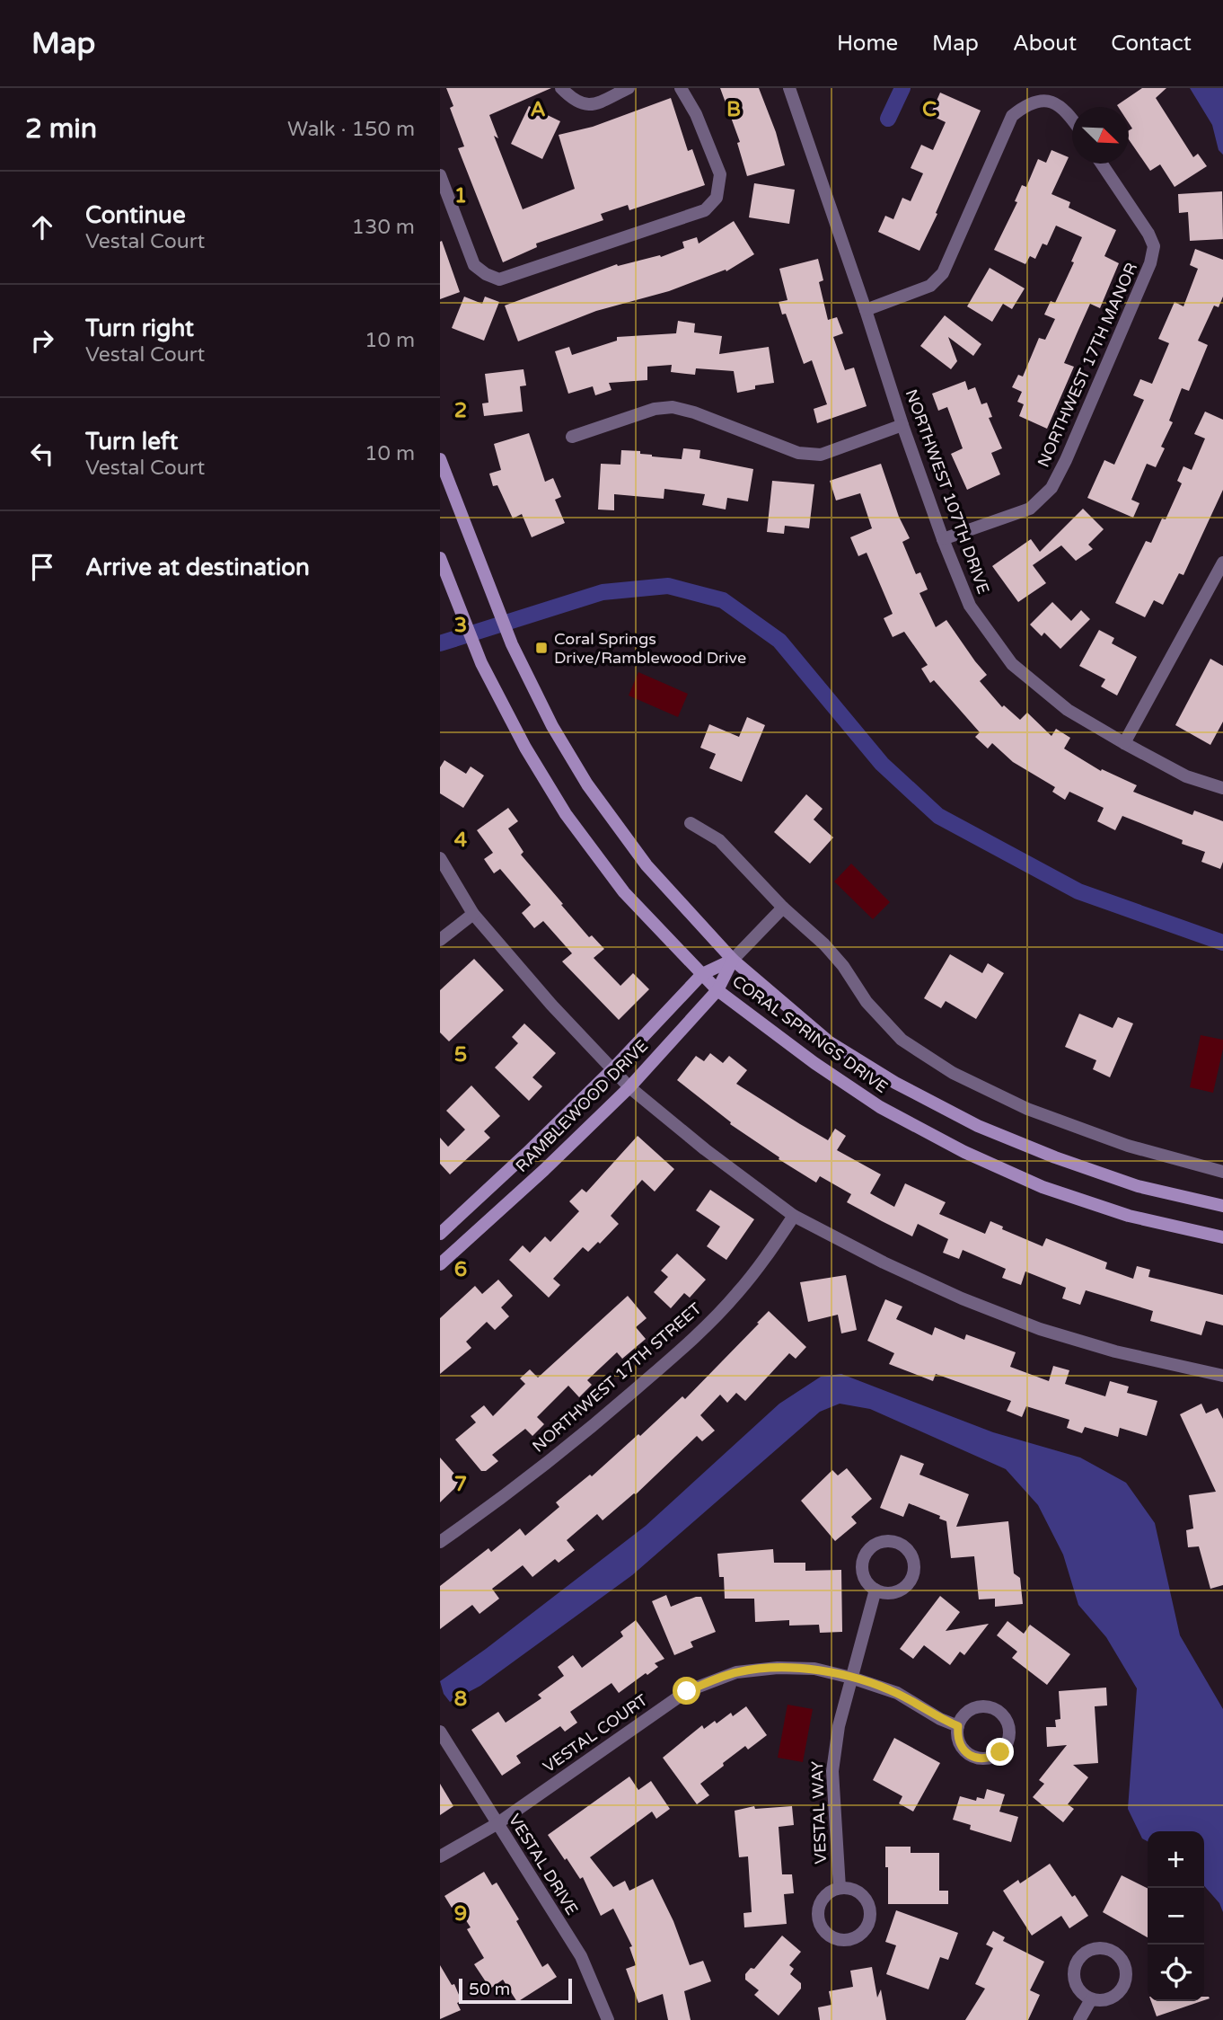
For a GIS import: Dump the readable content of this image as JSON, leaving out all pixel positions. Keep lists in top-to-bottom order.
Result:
{
  "streets": {
    "main road": ["CORAL SPRINGS DRIVE", "RAMBLEWOOD DRIVE"],
    "street": [
      "NORTHWEST 17TH MANOR",
      "NORTHWEST 107TH DRIVE",
      "NORTHWEST 17TH STREET",
      "VESTAL COURT",
      "VESTAL WAY",
      "VESTAL DRIVE"
    ]
  },
  "crossings": [
    ["NORTHWEST 17TH MANOR", "NORTHWEST 107TH DRIVE"],
    ["CORAL SPRINGS DRIVE", "RAMBLEWOOD DRIVE"],
    ["VESTAL COURT", "VESTAL WAY"],
    ["VESTAL COURT", "VESTAL DRIVE"]
  ],
  "places": {
    "transit": ["Coral Springs Drive/Ramblewood Drive"]
  },
  "scale_bar": "50 m",
  "north": "bottom right",
  "page": {
    "header": "Map",
    "nav": [
      "Home",
      "Map",
      "About",
      "Contact"
    ],
    "heading": ["2 min", "Walk · 150 m"],
    "list": [
      ["Continue", "Vestal Court", "130 m"],
      ["Turn right", "Vestal Court", "10 m"],
      ["Turn left", "Vestal Court", "10 m"],
      "Arrive at destination"
    ],
    "map_buttons": ["+", "−"],
    "scale": "50 m"
  },
  "grid": {
    "columns": ["A", "B", "C"],
    "rows": [
      "1",
      "2",
      "3",
      "4",
      "5",
      "6",
      "7",
      "8",
      "9"
    ]
  }
}
